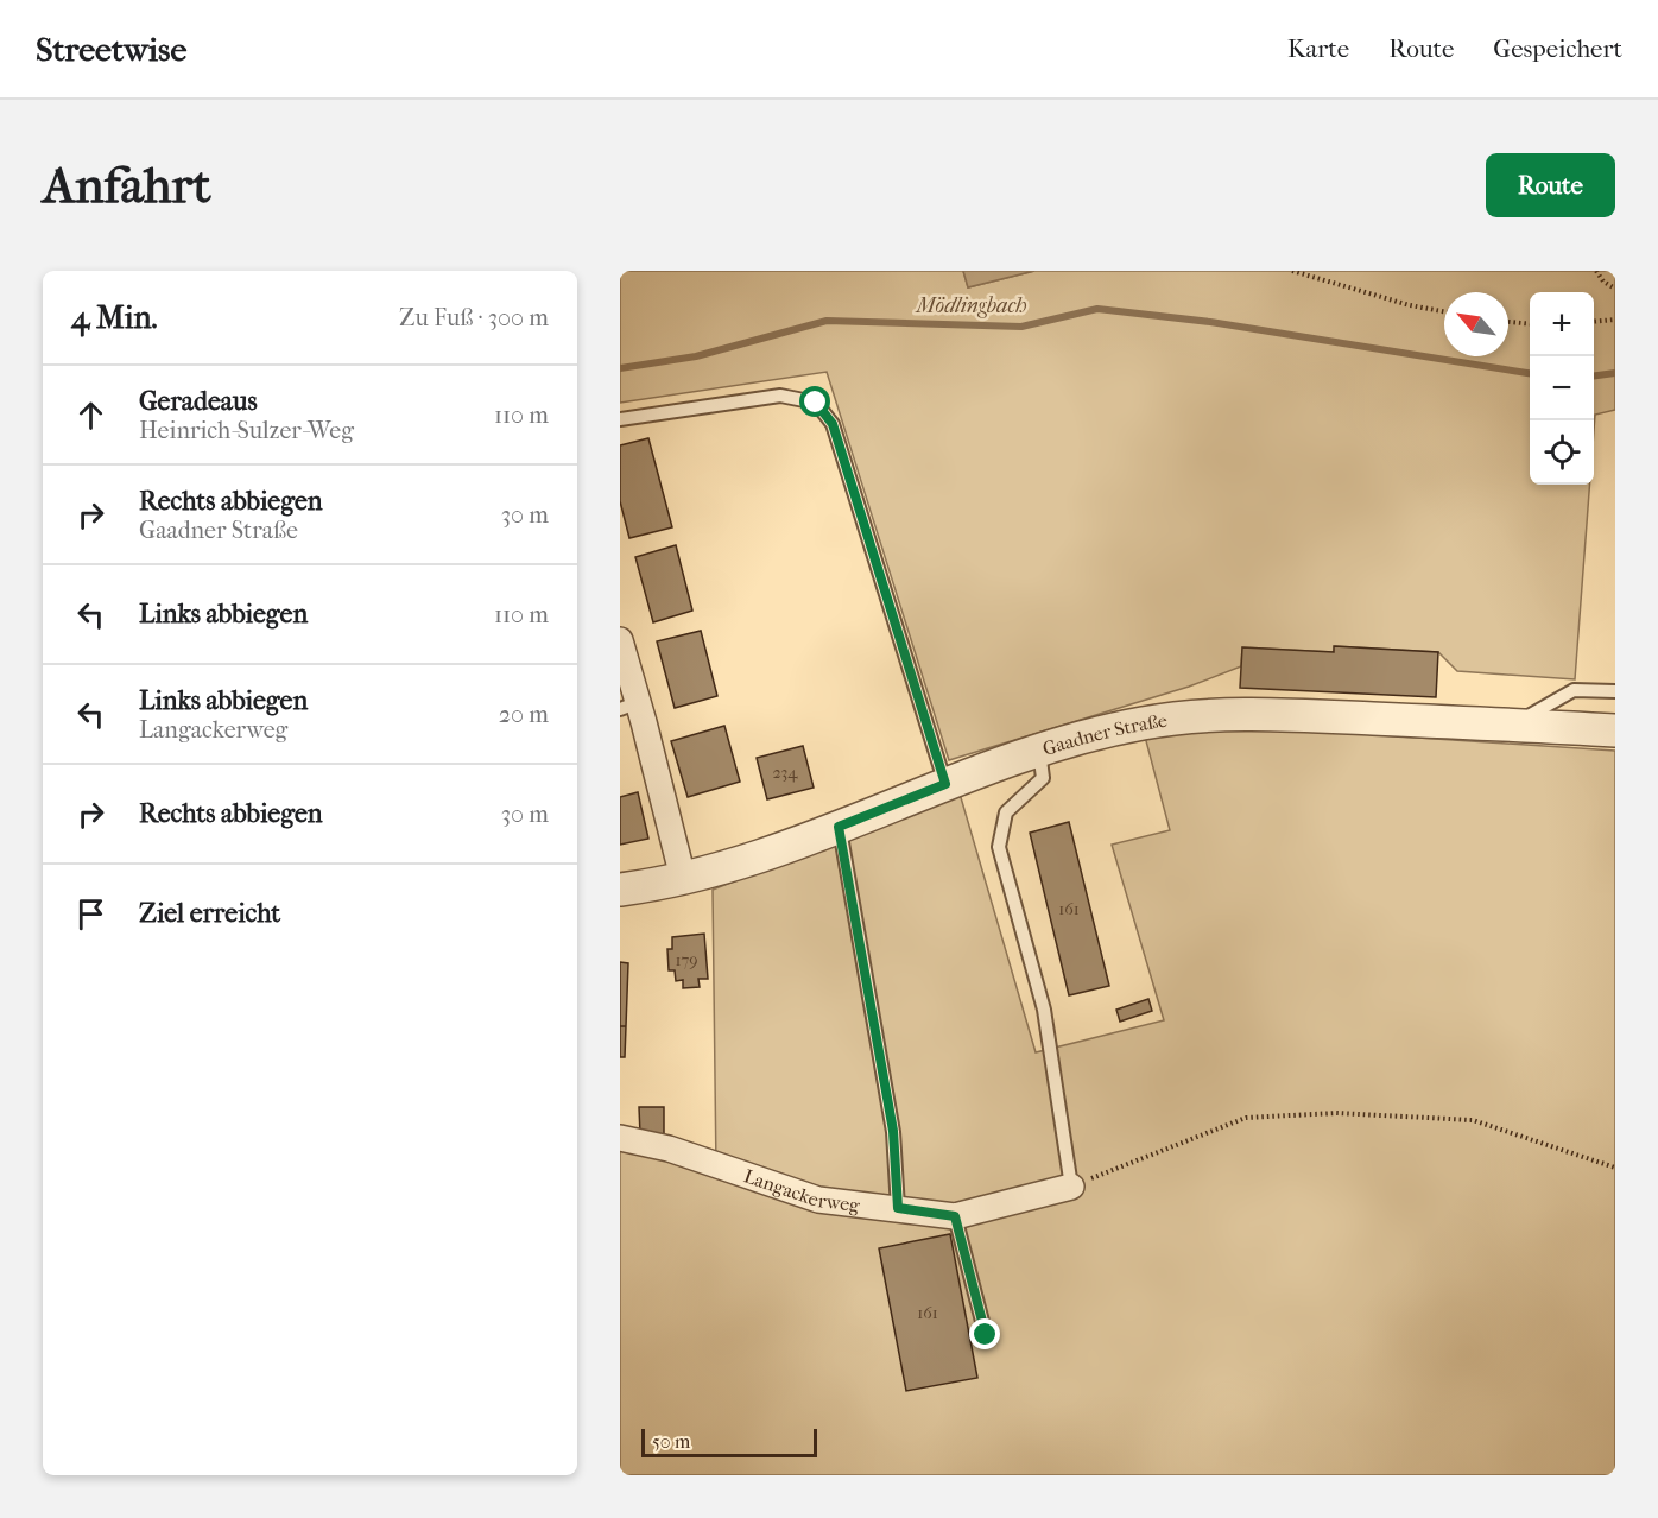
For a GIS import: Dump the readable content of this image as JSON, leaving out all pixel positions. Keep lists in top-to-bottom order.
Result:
{
  "streets": {
    "street": ["Gaadner Straße", "Langackerweg"]
  },
  "water": ["Mödlingbach"],
  "house_numbers": [
    "234",
    "161",
    "179",
    "161"
  ],
  "scale_bar": "50 m",
  "north": "top left",
  "page": {
    "header": "Streetwise",
    "nav": ["Karte", "Route", "Gespeichert"],
    "buttons": "Route",
    "title": "Anfahrt",
    "heading": ["4 Min.", "Zu Fuß · 300 m"],
    "map_buttons": ["+", "−"],
    "list": [
      ["Geradeaus", "Heinrich-Sulzer-Weg", "110 m"],
      ["Rechts abbiegen", "Gaadner Straße", "30 m"],
      ["Links abbiegen", "110 m"],
      ["Links abbiegen", "Langackerweg", "20 m"],
      ["Rechts abbiegen", "30 m"],
      "Ziel erreicht"
    ],
    "scale": "50 m"
  }
}
